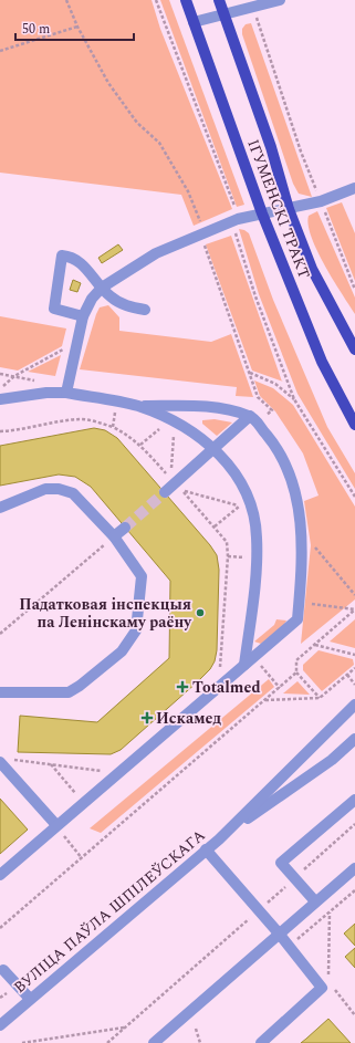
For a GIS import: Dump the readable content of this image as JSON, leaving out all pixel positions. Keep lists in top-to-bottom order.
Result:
{
  "streets": {
    "main road": ["ІГУМЕНСКІ ТРАКТ"],
    "street": ["ВУЛІЦА ПАЎЛА ШПІЛЕЎСКАГА"]
  },
  "places": {
    "other": ["Падатковая інспекцыя па Ленінскаму раёну"],
    "health": ["Totalmed", "Искамед"]
  },
  "scale_bar": "50 m"
}
